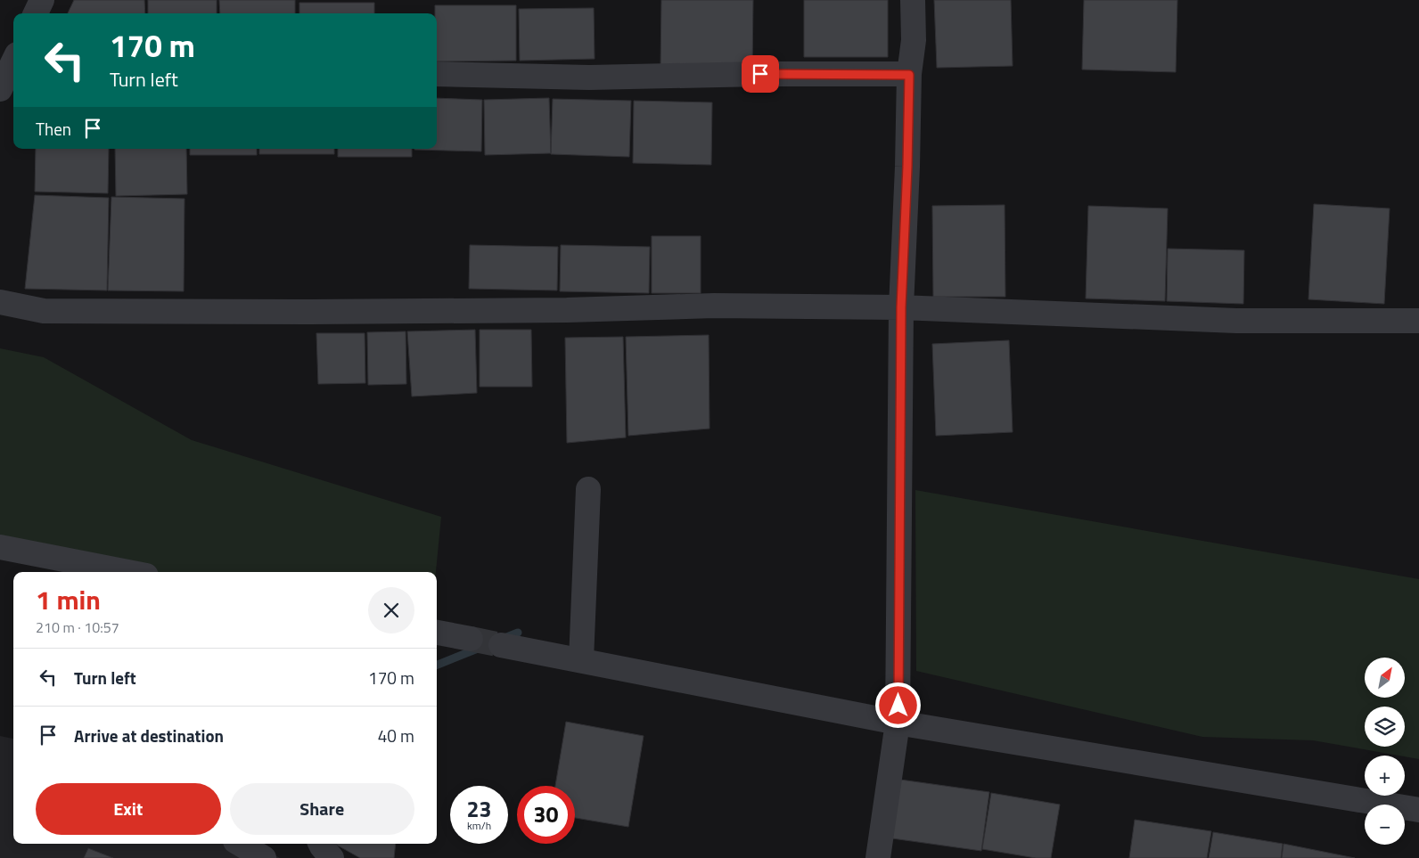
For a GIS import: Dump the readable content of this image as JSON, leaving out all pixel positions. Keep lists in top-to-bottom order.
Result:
{
  "north": "top right",
  "page": {
    "turn": ["170 m", "Turn left"],
    "then": "Then",
    "heading": ["1 min", "210 m · 10:57"],
    "list": [
      {
        "name": "Turn left",
        "value": "170 m"
      },
      {
        "name": "Arrive at destination",
        "value": "40 m"
      }
    ],
    "map_buttons": ["+", "−"],
    "buttons": ["Exit", "Share"],
    "speed": "23 km/h",
    "limit": "30"
  }
}
